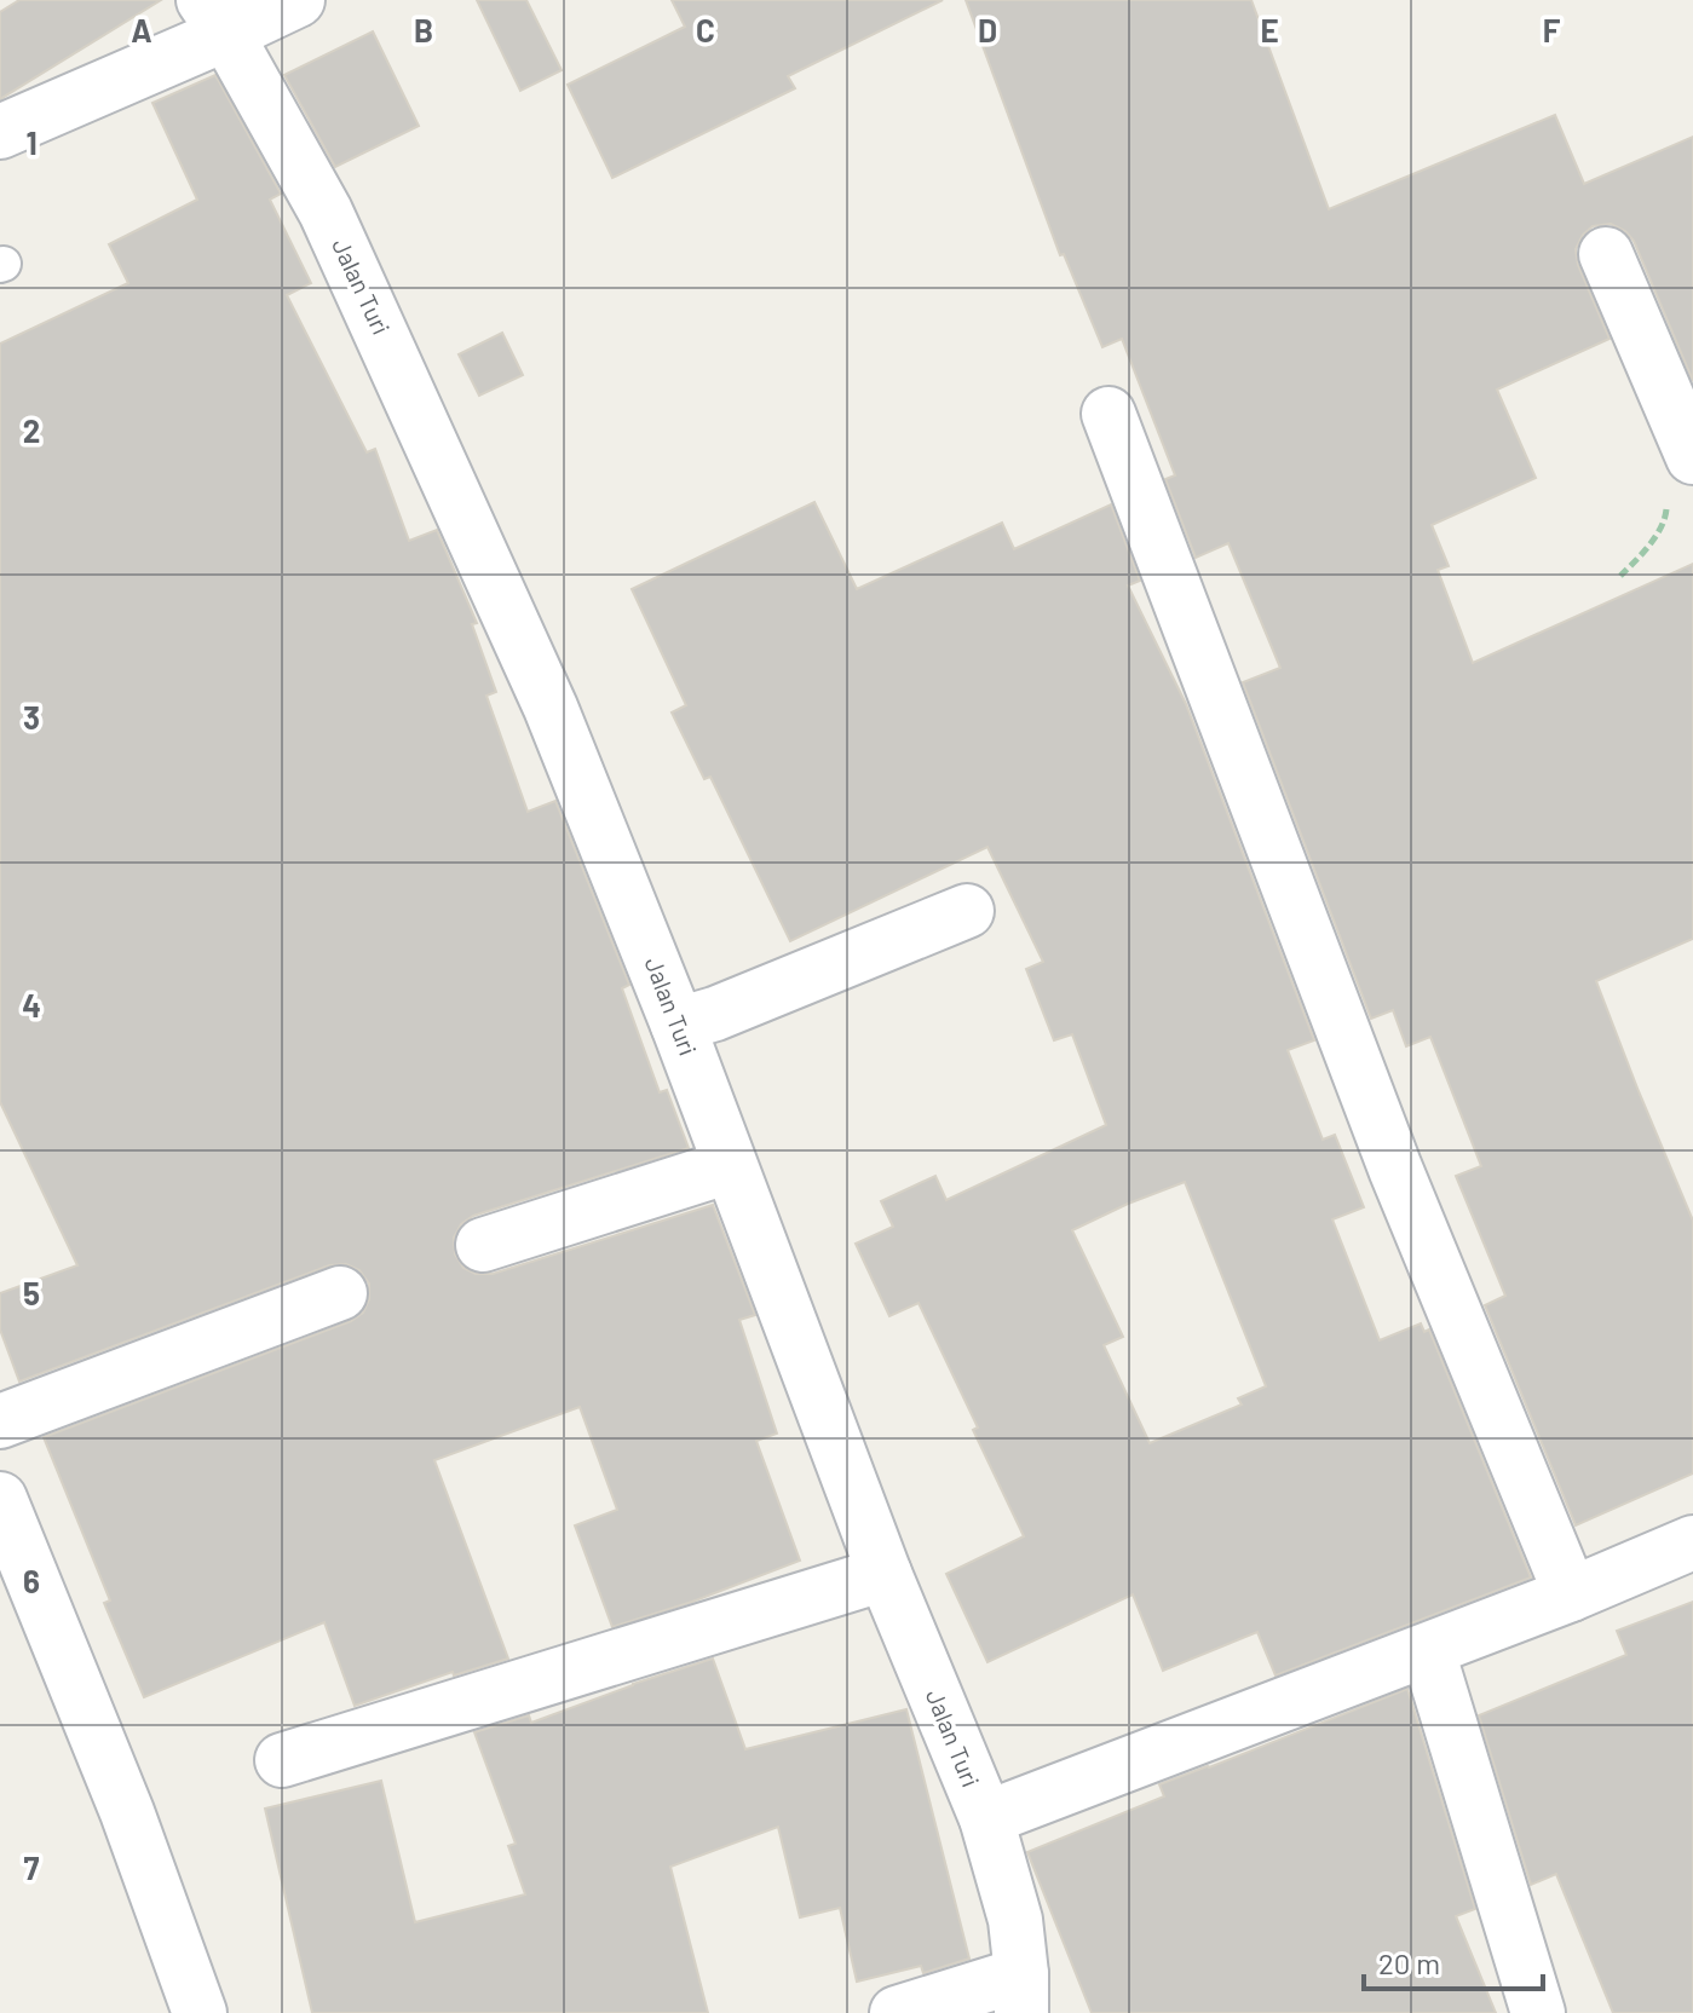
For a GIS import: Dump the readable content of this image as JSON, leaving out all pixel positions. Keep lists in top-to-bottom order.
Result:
{
  "streets": {
    "street": ["Jalan Turi"]
  },
  "scale_bar": "20 m",
  "grid": {
    "columns": [
      "A",
      "B",
      "C",
      "D",
      "E",
      "F"
    ],
    "rows": [
      "1",
      "2",
      "3",
      "4",
      "5",
      "6",
      "7"
    ]
  }
}
